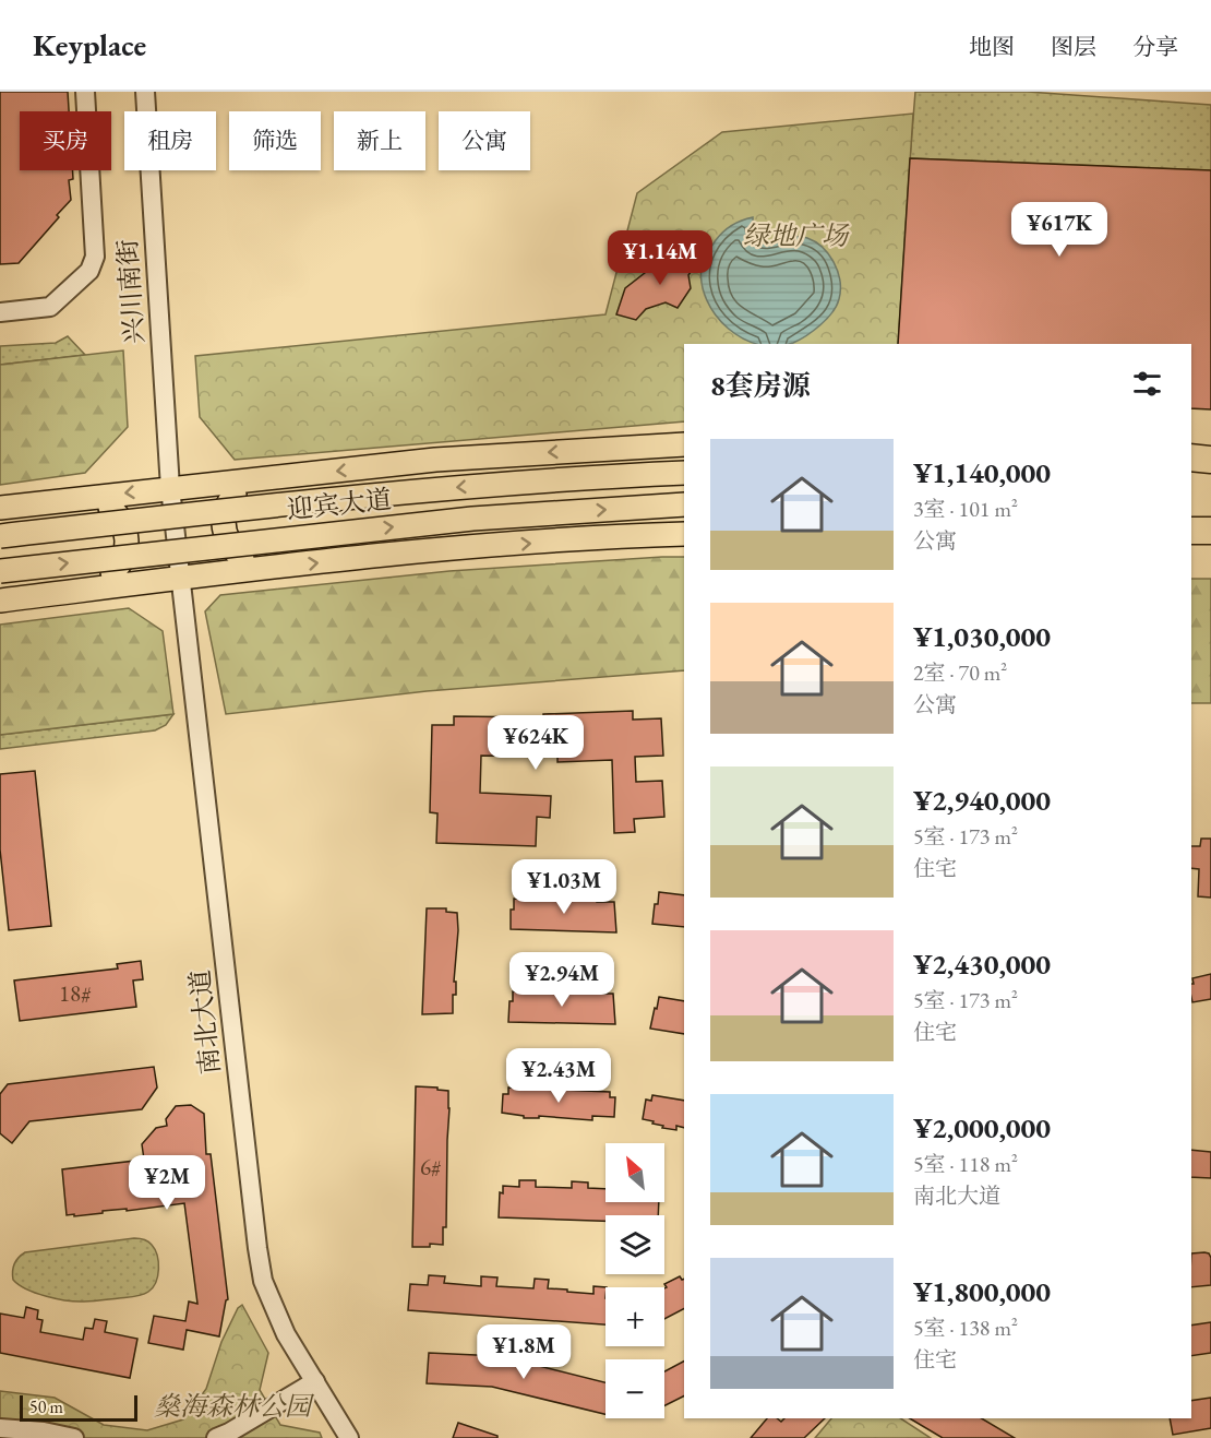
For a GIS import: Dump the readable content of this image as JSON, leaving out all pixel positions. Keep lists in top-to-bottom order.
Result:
{
  "streets": {
    "main road": ["迎宾大道"],
    "street": ["兴川南街", "南北大道"]
  },
  "crossings": [
    ["兴川南街", "南北大道"]
  ],
  "parks": ["绿地广场", "燊海森林公园"],
  "house_numbers": ["18#", "6#"],
  "scale_bar": "50 m",
  "north": "top left",
  "page": {
    "header": "Keyplace",
    "nav": ["地图", "图层", "分享"],
    "chip": [
      "买房",
      "租房",
      "筛选",
      "新上",
      "公寓"
    ],
    "price": [
      "¥617K",
      "¥1.14M",
      "¥624K",
      "¥1.03M",
      "¥2.94M",
      "¥2.43M",
      "¥2M",
      "¥1.8M"
    ],
    "heading": "8套房源",
    "list": [
      {
        "name": "¥1,140,000",
        "note": "3室 · 101 m² · 公寓"
      },
      {
        "name": "¥1,030,000",
        "note": "2室 · 70 m² · 公寓"
      },
      {
        "name": "¥2,940,000",
        "note": "5室 · 173 m² · 住宅"
      },
      {
        "name": "¥2,430,000",
        "note": "5室 · 173 m² · 住宅"
      },
      {
        "name": "¥2,000,000",
        "note": "5室 · 118 m² · 南北大道"
      },
      {
        "name": "¥1,800,000",
        "note": "5室 · 138 m² · 住宅"
      }
    ],
    "map_buttons": ["+", "−"],
    "scale": "50 m"
  }
}
